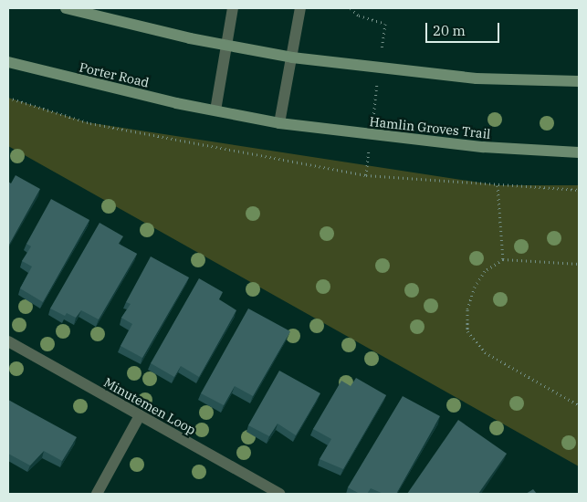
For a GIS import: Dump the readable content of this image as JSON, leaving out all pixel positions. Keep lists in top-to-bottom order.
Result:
{
  "streets": {
    "main road": ["Porter Road", "Hamlin Groves Trail"],
    "street": ["Minutemen Loop"]
  },
  "crossings": [
    ["Porter Road", "Hamlin Groves Trail"]
  ],
  "scale_bar": "20 m"
}
